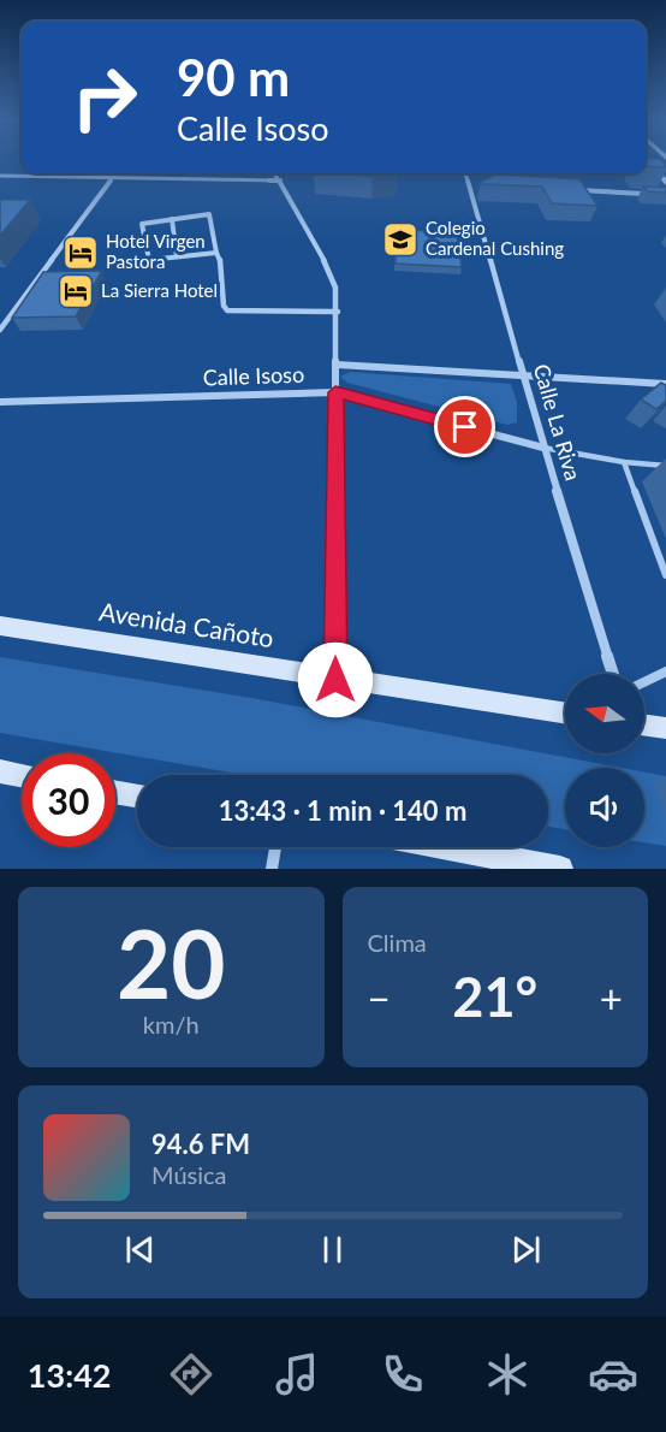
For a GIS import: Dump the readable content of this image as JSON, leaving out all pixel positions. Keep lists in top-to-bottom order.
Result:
{
  "streets": {
    "main road": ["Avenida Cañoto"],
    "street": ["Calle Isoso", "Calle La Riva"]
  },
  "crossings": [
    ["Calle Isoso", "Calle La Riva"]
  ],
  "places": {
    "school or university": ["Colegio Cardenal Cushing"],
    "hotel": ["Hotel Virgen Pastora", "La Sierra Hotel"]
  },
  "north": "left",
  "page": {
    "turn": ["90 m", "Calle Isoso"],
    "limit": "30",
    "trip": "13:43 · 1 min · 140 m",
    "tile": [
      ["20", "km/h"],
      "Clima"
    ],
    "heat": ["−", "21°", "+"],
    "song": ["94.6 FM", "Música"],
    "tabs": "13:42"
  }
}
